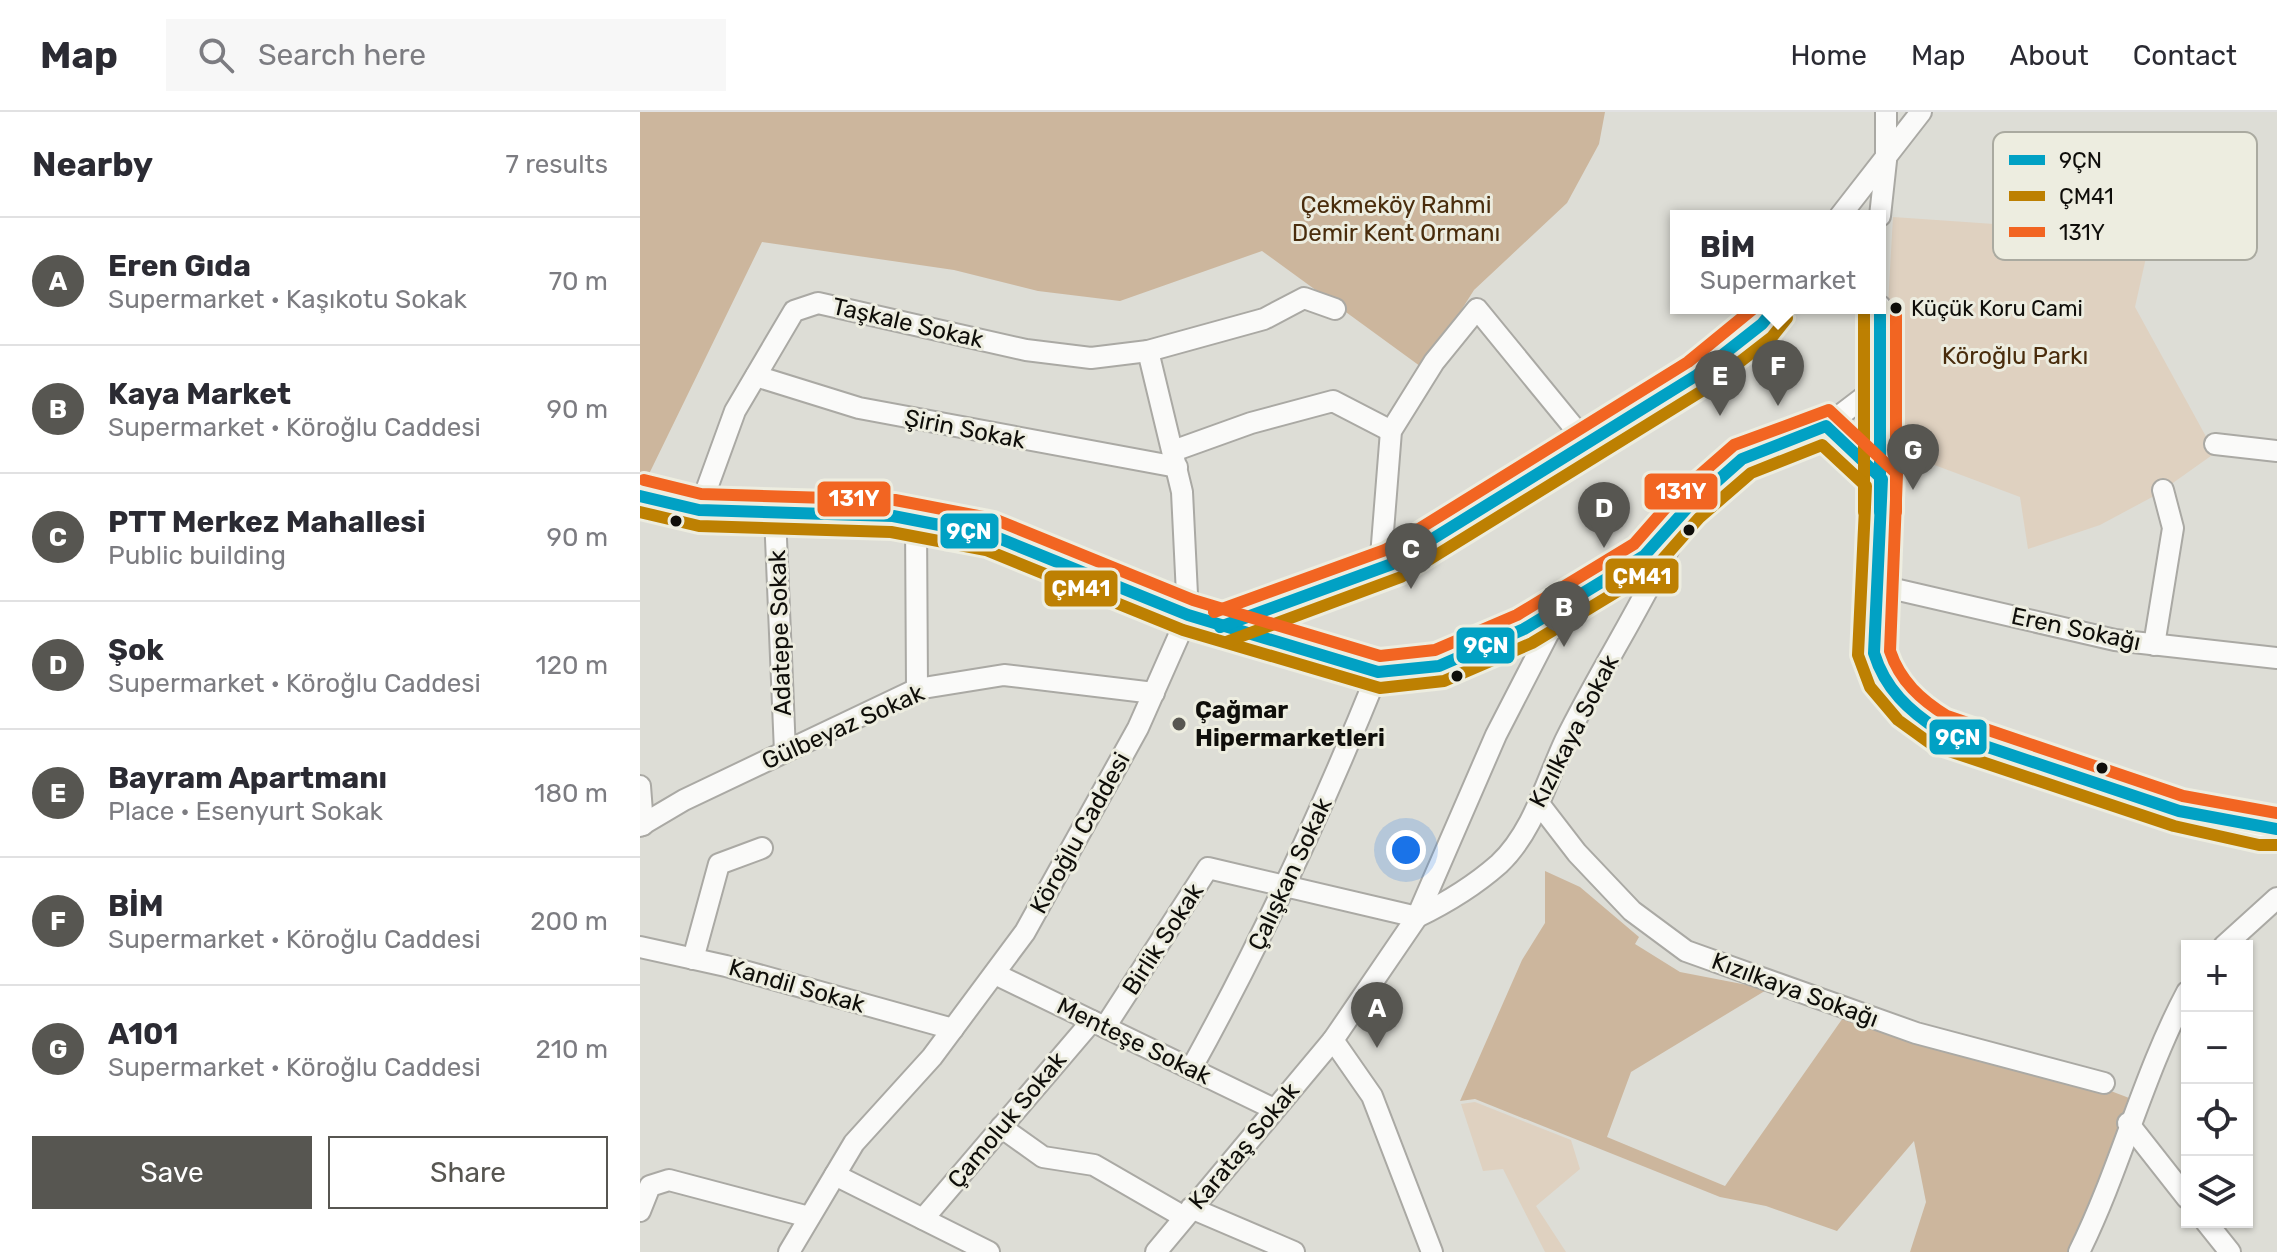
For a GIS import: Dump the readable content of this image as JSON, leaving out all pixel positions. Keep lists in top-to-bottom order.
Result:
{
  "streets": {
    "street": [
      "Taşkale Sokak",
      "Şirin Sokak",
      "Eren Sokağı",
      "Adatepe Sokak",
      "Gülbeyaz Sokak",
      "Kızılkaya Sokak",
      "Köroğlu Caddesi",
      "Çalışkan Sokak",
      "Birlik Sokak",
      "Kandil Sokak",
      "Kızılkaya Sokağı",
      "Menteşe Sokak",
      "Çamoluk Sokak",
      "Karataş Sokak"
    ]
  },
  "crossings": [
    ["Taşkale Sokak", "Şirin Sokak"],
    ["Taşkale Sokak", "Köroğlu Caddesi"],
    ["Şirin Sokak", "Köroğlu Caddesi"],
    ["Adatepe Sokak", "Gülbeyaz Sokak"],
    ["Gülbeyaz Sokak", "Köroğlu Caddesi"],
    ["Kızılkaya Sokak", "Birlik Sokak"],
    ["Kızılkaya Sokak", "Kızılkaya Sokağı"],
    ["Köroğlu Caddesi", "Kandil Sokak"],
    ["Köroğlu Caddesi", "Menteşe Sokak"],
    ["Çalışkan Sokak", "Birlik Sokak"],
    ["Çalışkan Sokak", "Menteşe Sokak"],
    ["Birlik Sokak", "Menteşe Sokak"],
    ["Birlik Sokak", "Çamoluk Sokak"],
    ["Menteşe Sokak", "Çamoluk Sokak"],
    ["Menteşe Sokak", "Karataş Sokak"]
  ],
  "parks": ["Çekmeköy Rahmi Demir Kent Ormanı", "Köroğlu Parkı"],
  "places": ["Küçük Koru Cami", "Çağmar Hipermarketleri"],
  "lines": ["transit line 131Y", "transit line 9ÇN", "transit line ÇM41"],
  "legend": ["9ÇN", "ÇM41", "131Y"],
  "page": {
    "header": "Map",
    "search": "Search here",
    "nav": [
      "Home",
      "Map",
      "About",
      "Contact"
    ],
    "heading": ["Nearby", "7 results"],
    "popup": ["BİM", "Supermarket"],
    "list": [
      {
        "mark": "A",
        "name": "Eren Gıda",
        "note": "Supermarket · Kaşıkotu Sokak",
        "value": "70 m"
      },
      {
        "mark": "B",
        "name": "Kaya Market",
        "note": "Supermarket · Köroğlu Caddesi",
        "value": "90 m"
      },
      {
        "mark": "C",
        "name": "PTT Merkez Mahallesi",
        "note": "Public building",
        "value": "90 m"
      },
      {
        "mark": "D",
        "name": "Şok",
        "note": "Supermarket · Köroğlu Caddesi",
        "value": "120 m"
      },
      {
        "mark": "E",
        "name": "Bayram Apartmanı",
        "note": "Place · Esenyurt Sokak",
        "value": "180 m"
      },
      {
        "mark": "F",
        "name": "BİM",
        "note": "Supermarket · Köroğlu Caddesi",
        "value": "200 m"
      },
      {
        "mark": "G",
        "name": "A101",
        "note": "Supermarket · Köroğlu Caddesi",
        "value": "210 m"
      }
    ],
    "pins": [
      "F",
      "E",
      "G",
      "D",
      "C",
      "B",
      "A"
    ],
    "map_buttons": ["+", "−"],
    "buttons": ["Save", "Share"]
  }
}
